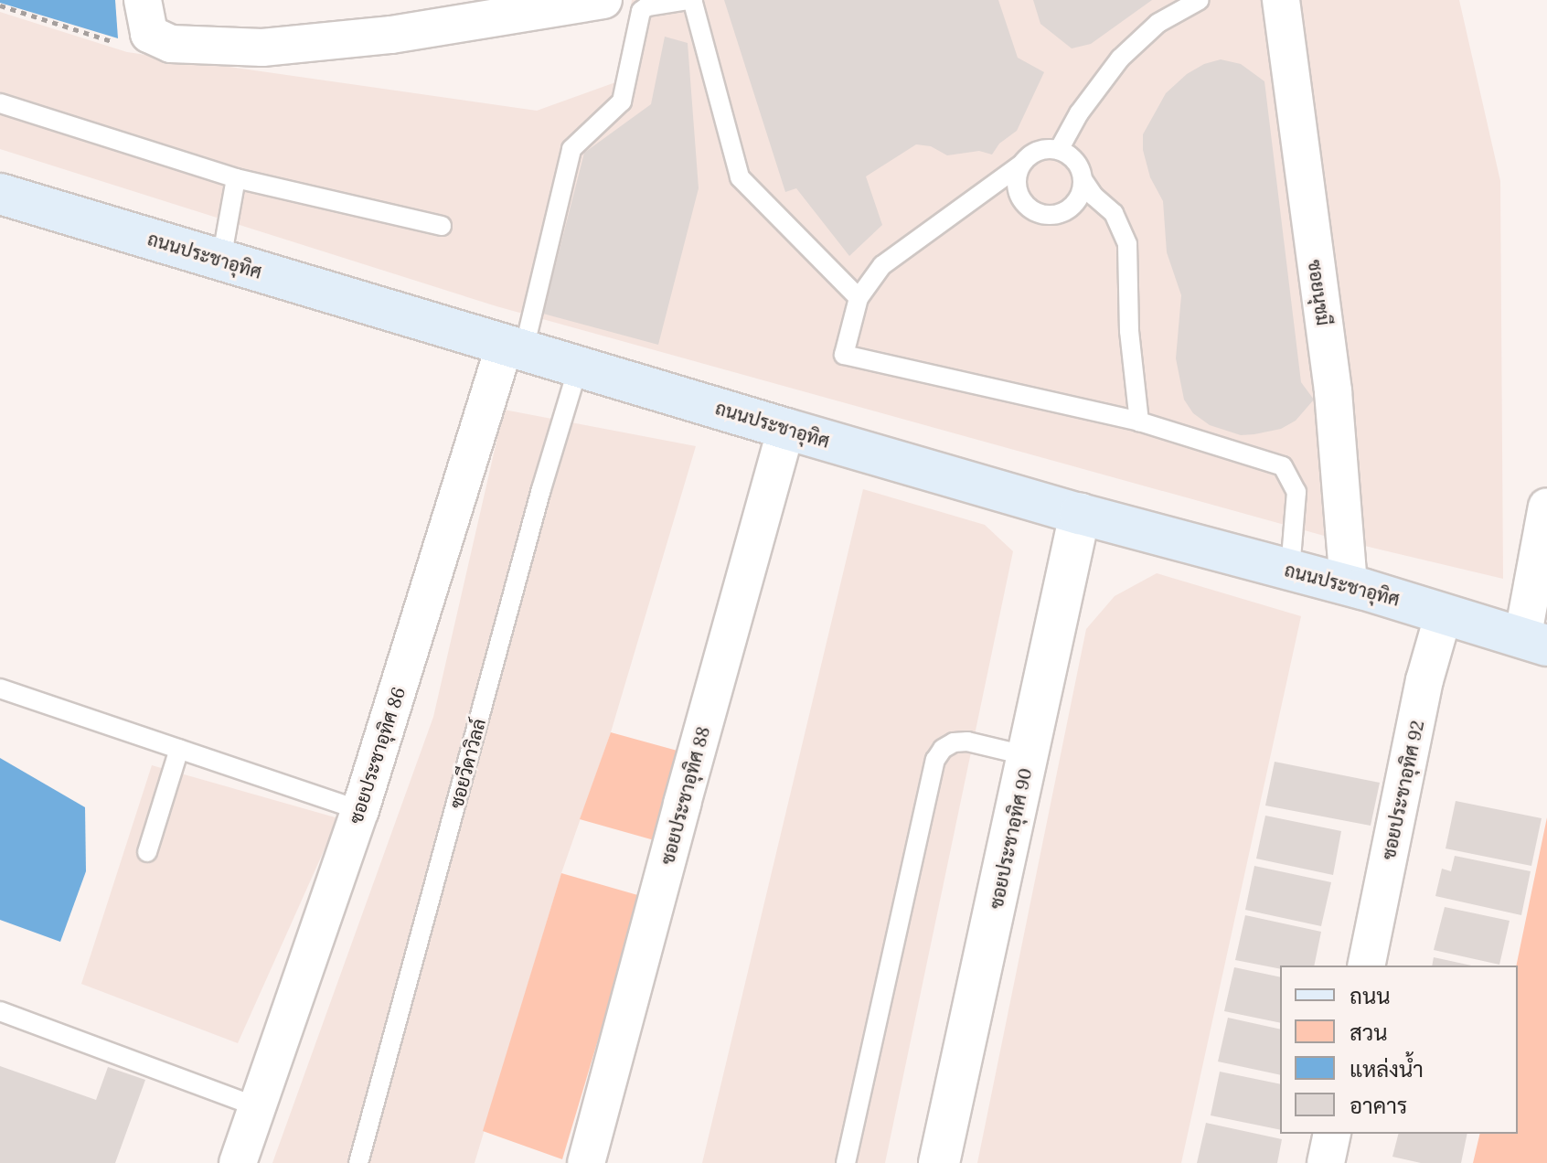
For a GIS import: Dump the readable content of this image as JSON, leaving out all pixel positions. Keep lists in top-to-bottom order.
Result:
{
  "streets": {
    "main road": ["ถนนประชาอุทิศ"],
    "street": [
      "ซอยนุชมี",
      "ซอยประชาอุทิศ 86",
      "ซอยประชาอุทิศ 92",
      "ซอยประชาอุทิศ 88",
      "ซอยประชาอุทิศ 90"
    ],
    "lane": ["ซอยวีดาวิลล์"]
  },
  "crossings": [
    ["ถนนประชาอุทิศ", "ซอยนุชมี"],
    ["ถนนประชาอุทิศ", "ซอยประชาอุทิศ 86"],
    ["ถนนประชาอุทิศ", "ซอยวีดาวิลล์"],
    ["ถนนประชาอุทิศ", "ซอยประชาอุทิศ 92"],
    ["ถนนประชาอุทิศ", "ซอยประชาอุทิศ 88"],
    ["ถนนประชาอุทิศ", "ซอยประชาอุทิศ 90"]
  ],
  "legend": [
    "ถนน",
    "สวน",
    "แหล่งน้ำ",
    "อาคาร"
  ]
}
